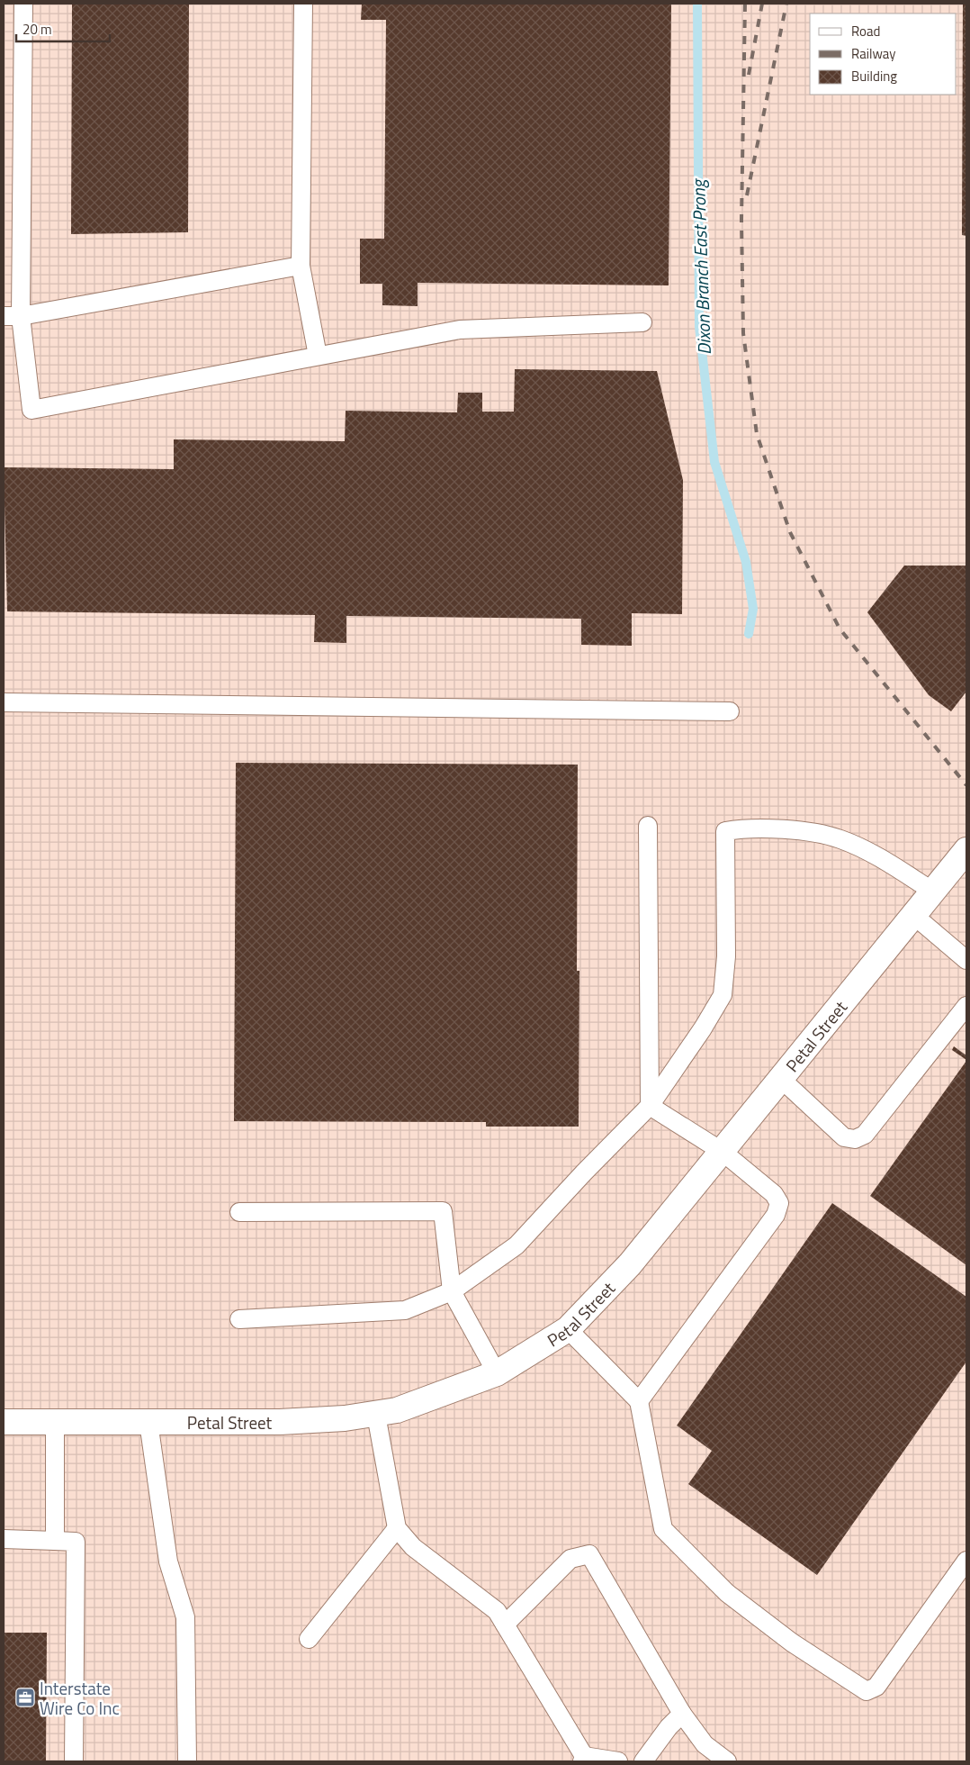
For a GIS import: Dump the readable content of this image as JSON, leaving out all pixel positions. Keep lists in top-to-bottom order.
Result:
{
  "streets": {
    "street": ["Petal Street"]
  },
  "water": ["Dixon Branch East Prong"],
  "places": {
    "office": ["Interstate Wire Co Inc"]
  },
  "legend": ["Road", "Railway", "Building"],
  "scale_bar": "20 m"
}
